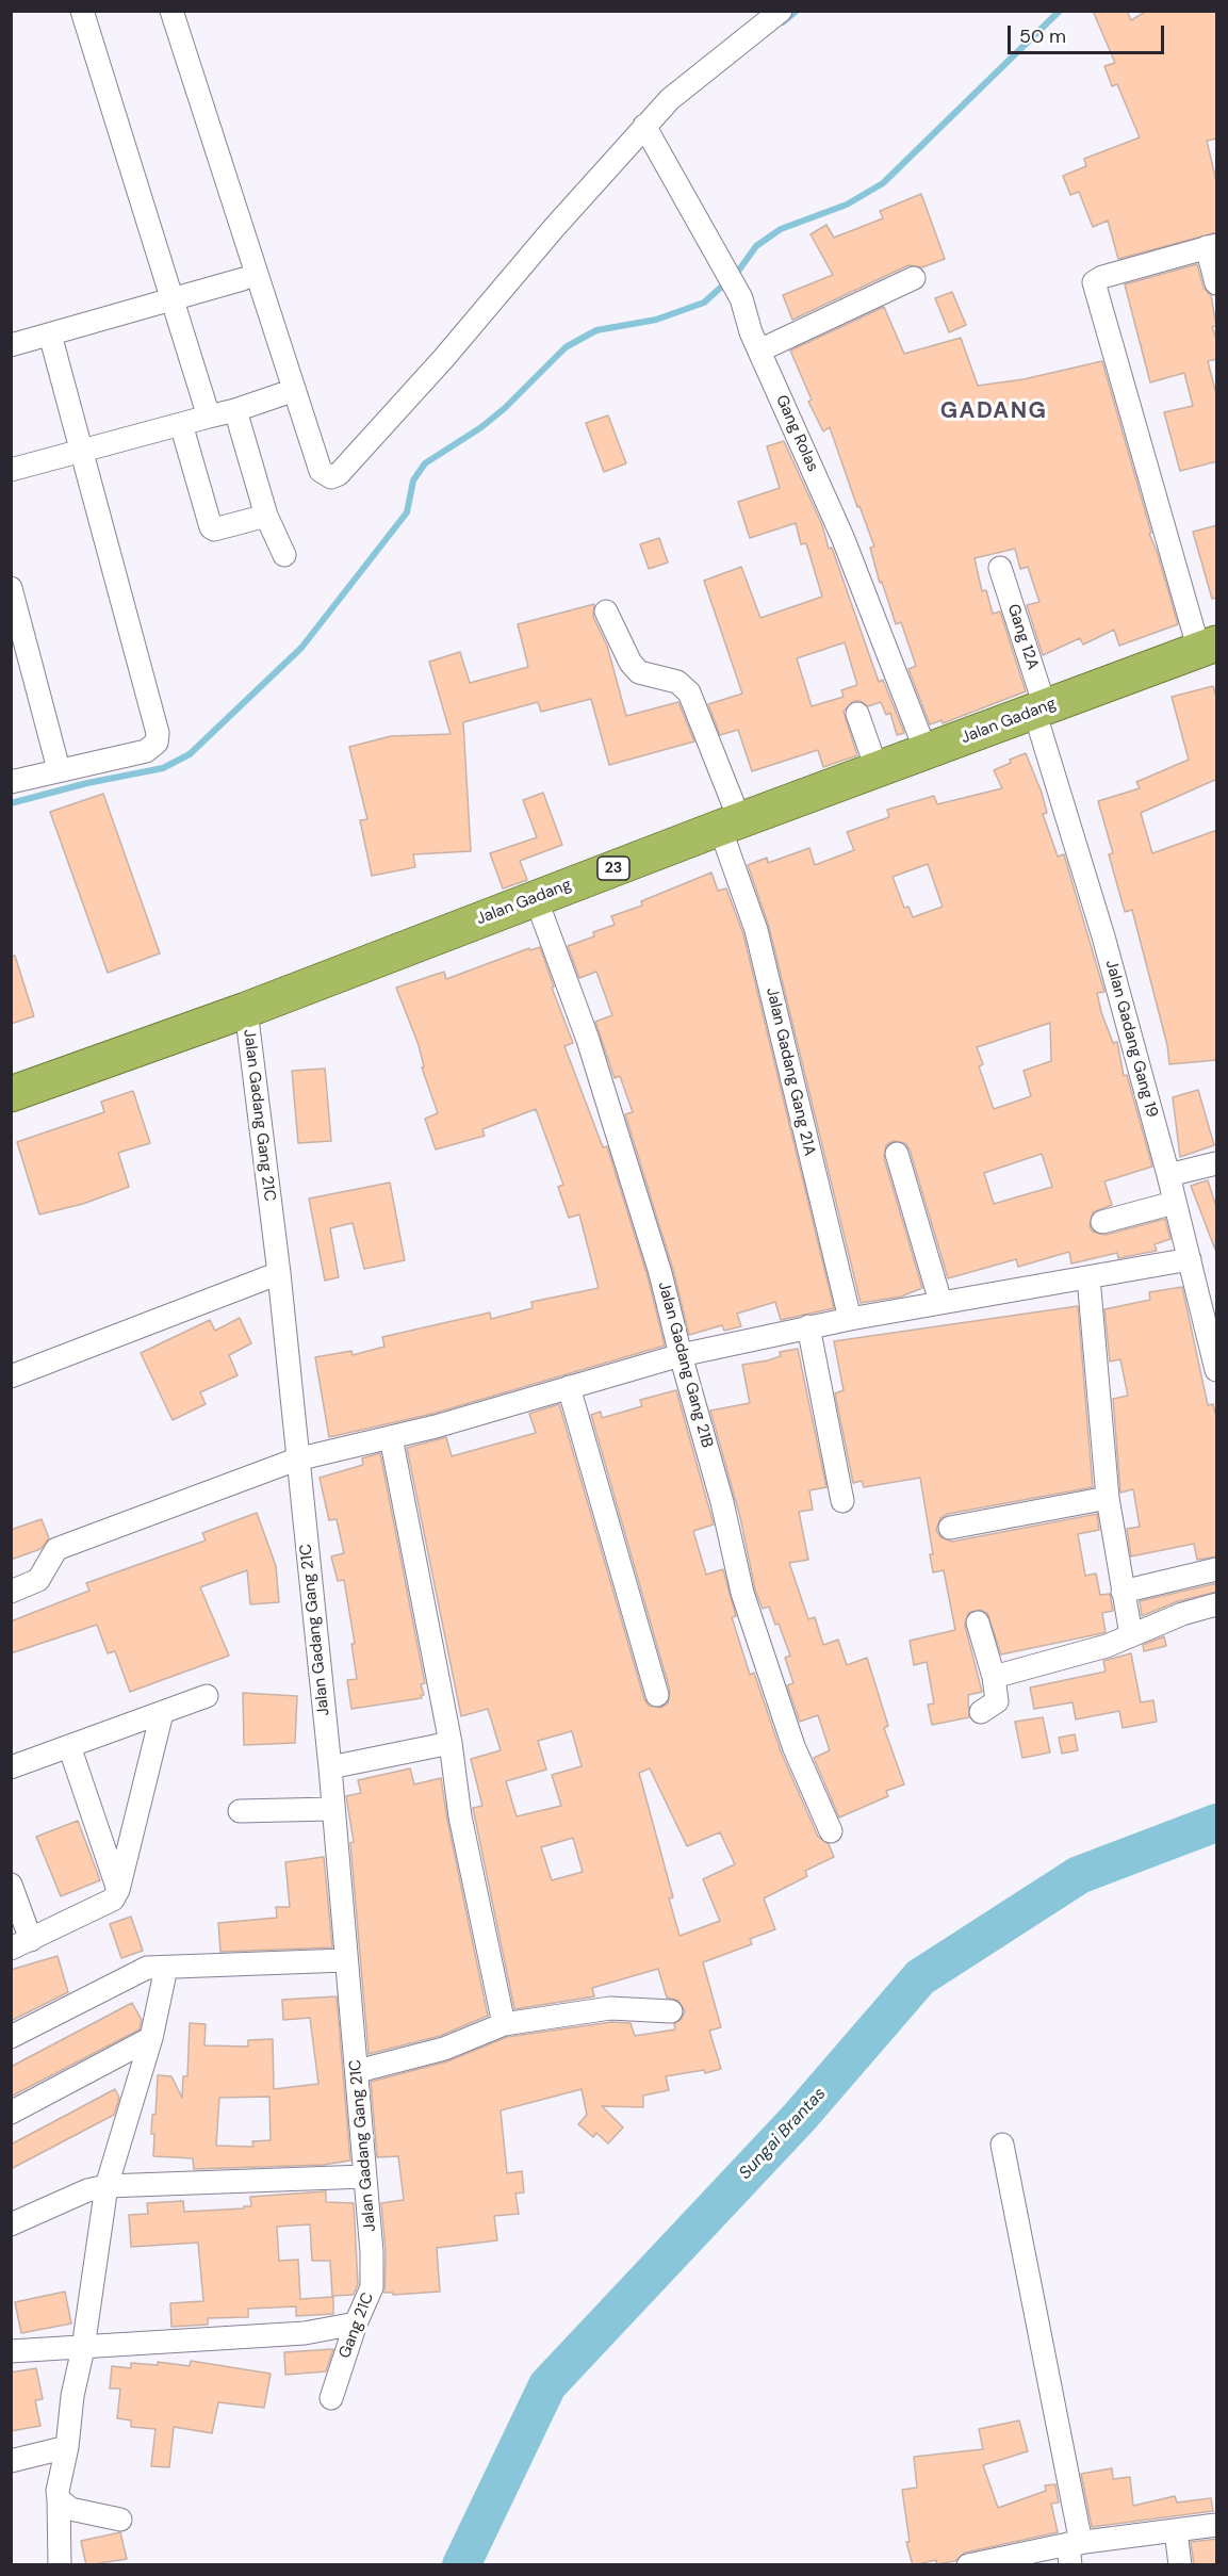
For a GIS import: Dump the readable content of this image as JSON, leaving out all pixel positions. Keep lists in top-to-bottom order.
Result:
{
  "streets": {
    "highway": ["Jalan Gadang", "23"],
    "street": [
      "Gang Rolas",
      "Gang 12A",
      "Jalan Gadang Gang 19",
      "Jalan Gadang Gang 21A",
      "Jalan Gadang Gang 21C",
      "Jalan Gadang Gang 21B",
      "Gang 21C"
    ]
  },
  "crossings": [
    ["Gang Rolas", "Jalan Gadang"],
    ["Gang 12A", "Jalan Gadang"],
    ["Gang 12A", "Jalan Gadang Gang 19"],
    ["Jalan Gadang", "Jalan Gadang Gang 19"],
    ["Jalan Gadang", "Jalan Gadang Gang 21A"],
    ["Jalan Gadang", "Jalan Gadang Gang 21C"],
    ["Jalan Gadang", "Jalan Gadang Gang 21B"],
    ["Jalan Gadang Gang 21C", "Gang 21C"]
  ],
  "districts": ["GADANG"],
  "water": ["Sungai Brantas"],
  "scale_bar": "50 m"
}
